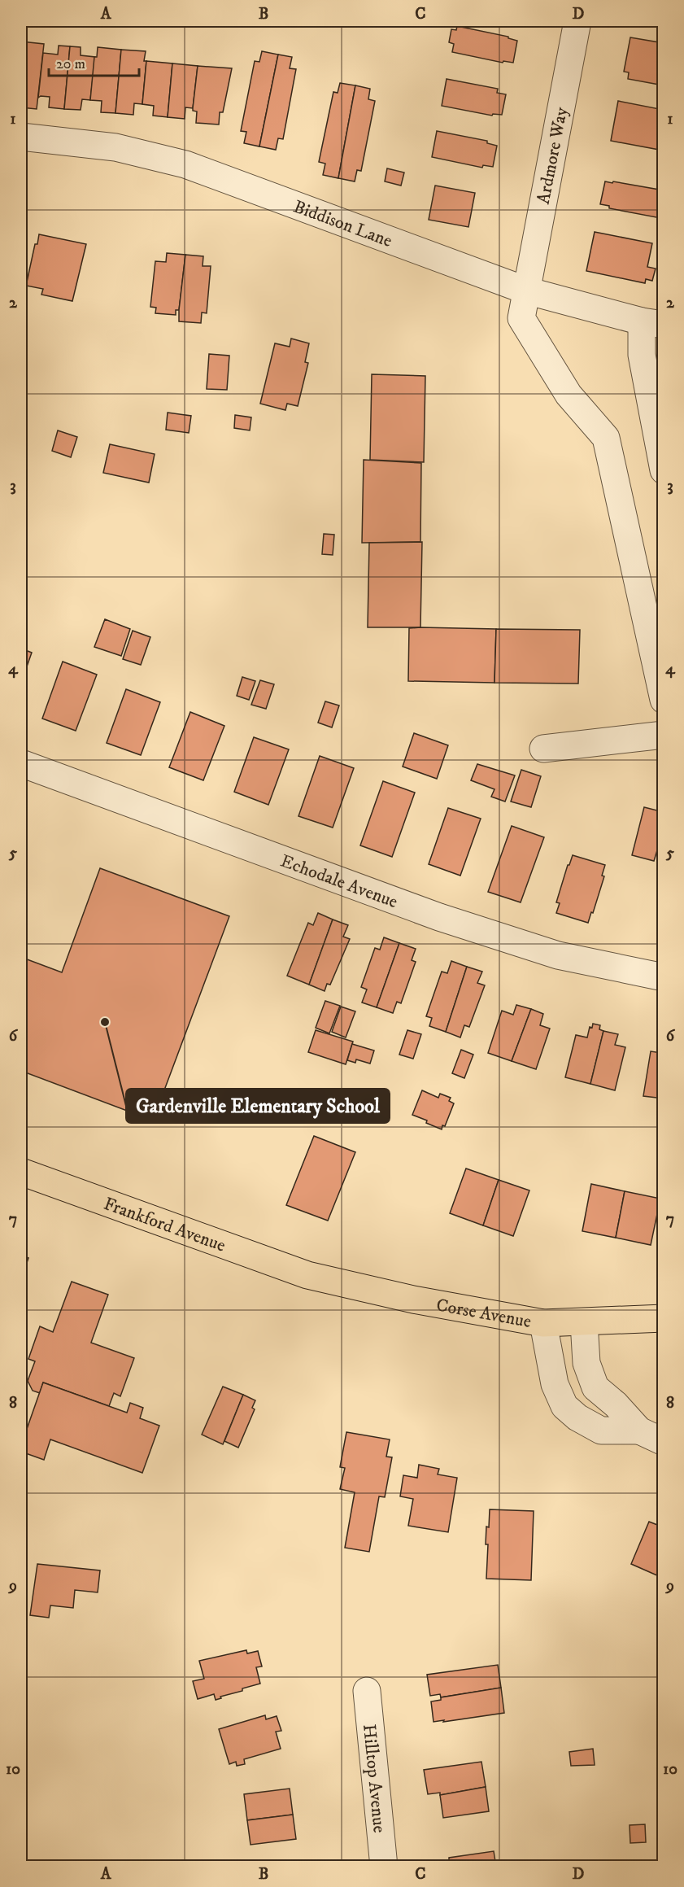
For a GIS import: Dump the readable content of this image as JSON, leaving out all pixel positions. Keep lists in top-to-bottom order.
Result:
{
  "streets": {
    "main road": ["Frankford Avenue", "Corse Avenue"],
    "street": [
      "Ardmore Way",
      "Biddison Lane",
      "Echodale Avenue",
      "Hilltop Avenue"
    ]
  },
  "crossings": [
    ["Ardmore Way", "Biddison Lane"],
    ["Frankford Avenue", "Corse Avenue"]
  ],
  "places": ["Gardenville Elementary School"],
  "scale_bar": "20 m",
  "grid": {
    "columns": [
      "A",
      "B",
      "C",
      "D"
    ],
    "rows": [
      "1",
      "2",
      "3",
      "4",
      "5",
      "6",
      "7",
      "8",
      "9",
      "10"
    ]
  }
}
